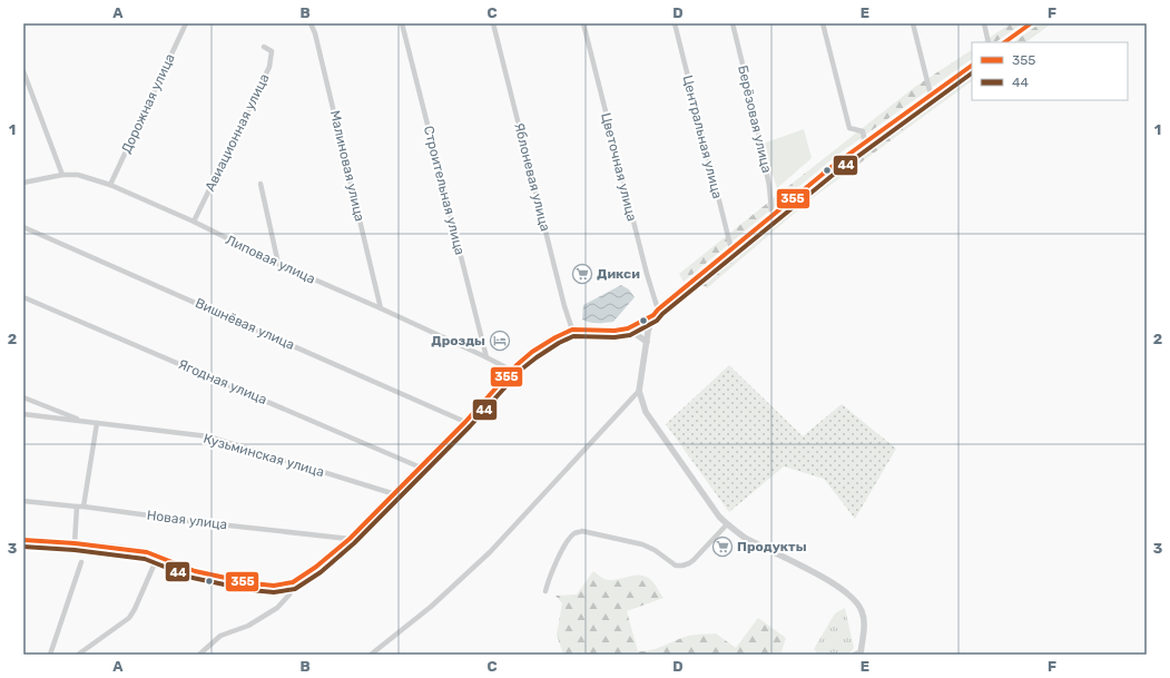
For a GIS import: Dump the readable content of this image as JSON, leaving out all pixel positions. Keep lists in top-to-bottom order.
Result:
{
  "streets": {
    "street": [
      "Дорожная улица",
      "Берёзовая улица",
      "Авиационная улица",
      "Центральная улица",
      "Малиновая улица",
      "Цветочная улица",
      "Яблоневая улица",
      "Строительная улица",
      "Липовая улица",
      "Вишнёвая улица",
      "Ягодная улица",
      "Кузьминская улица",
      "Новая улица"
    ]
  },
  "crossings": [
    ["Дорожная улица", "Липовая улица"],
    ["Авиационная улица", "Липовая улица"],
    ["Малиновая улица", "Липовая улица"],
    ["Строительная улица", "Липовая улица"]
  ],
  "places": {
    "supermarket": ["Дикси", "Продукты"],
    "hotel": ["Дрозды"]
  },
  "lines": ["transit line 355", "transit line 44"],
  "legend": ["355", "44"],
  "grid": {
    "columns": [
      "A",
      "B",
      "C",
      "D",
      "E",
      "F"
    ],
    "rows": ["1", "2", "3"]
  }
}
